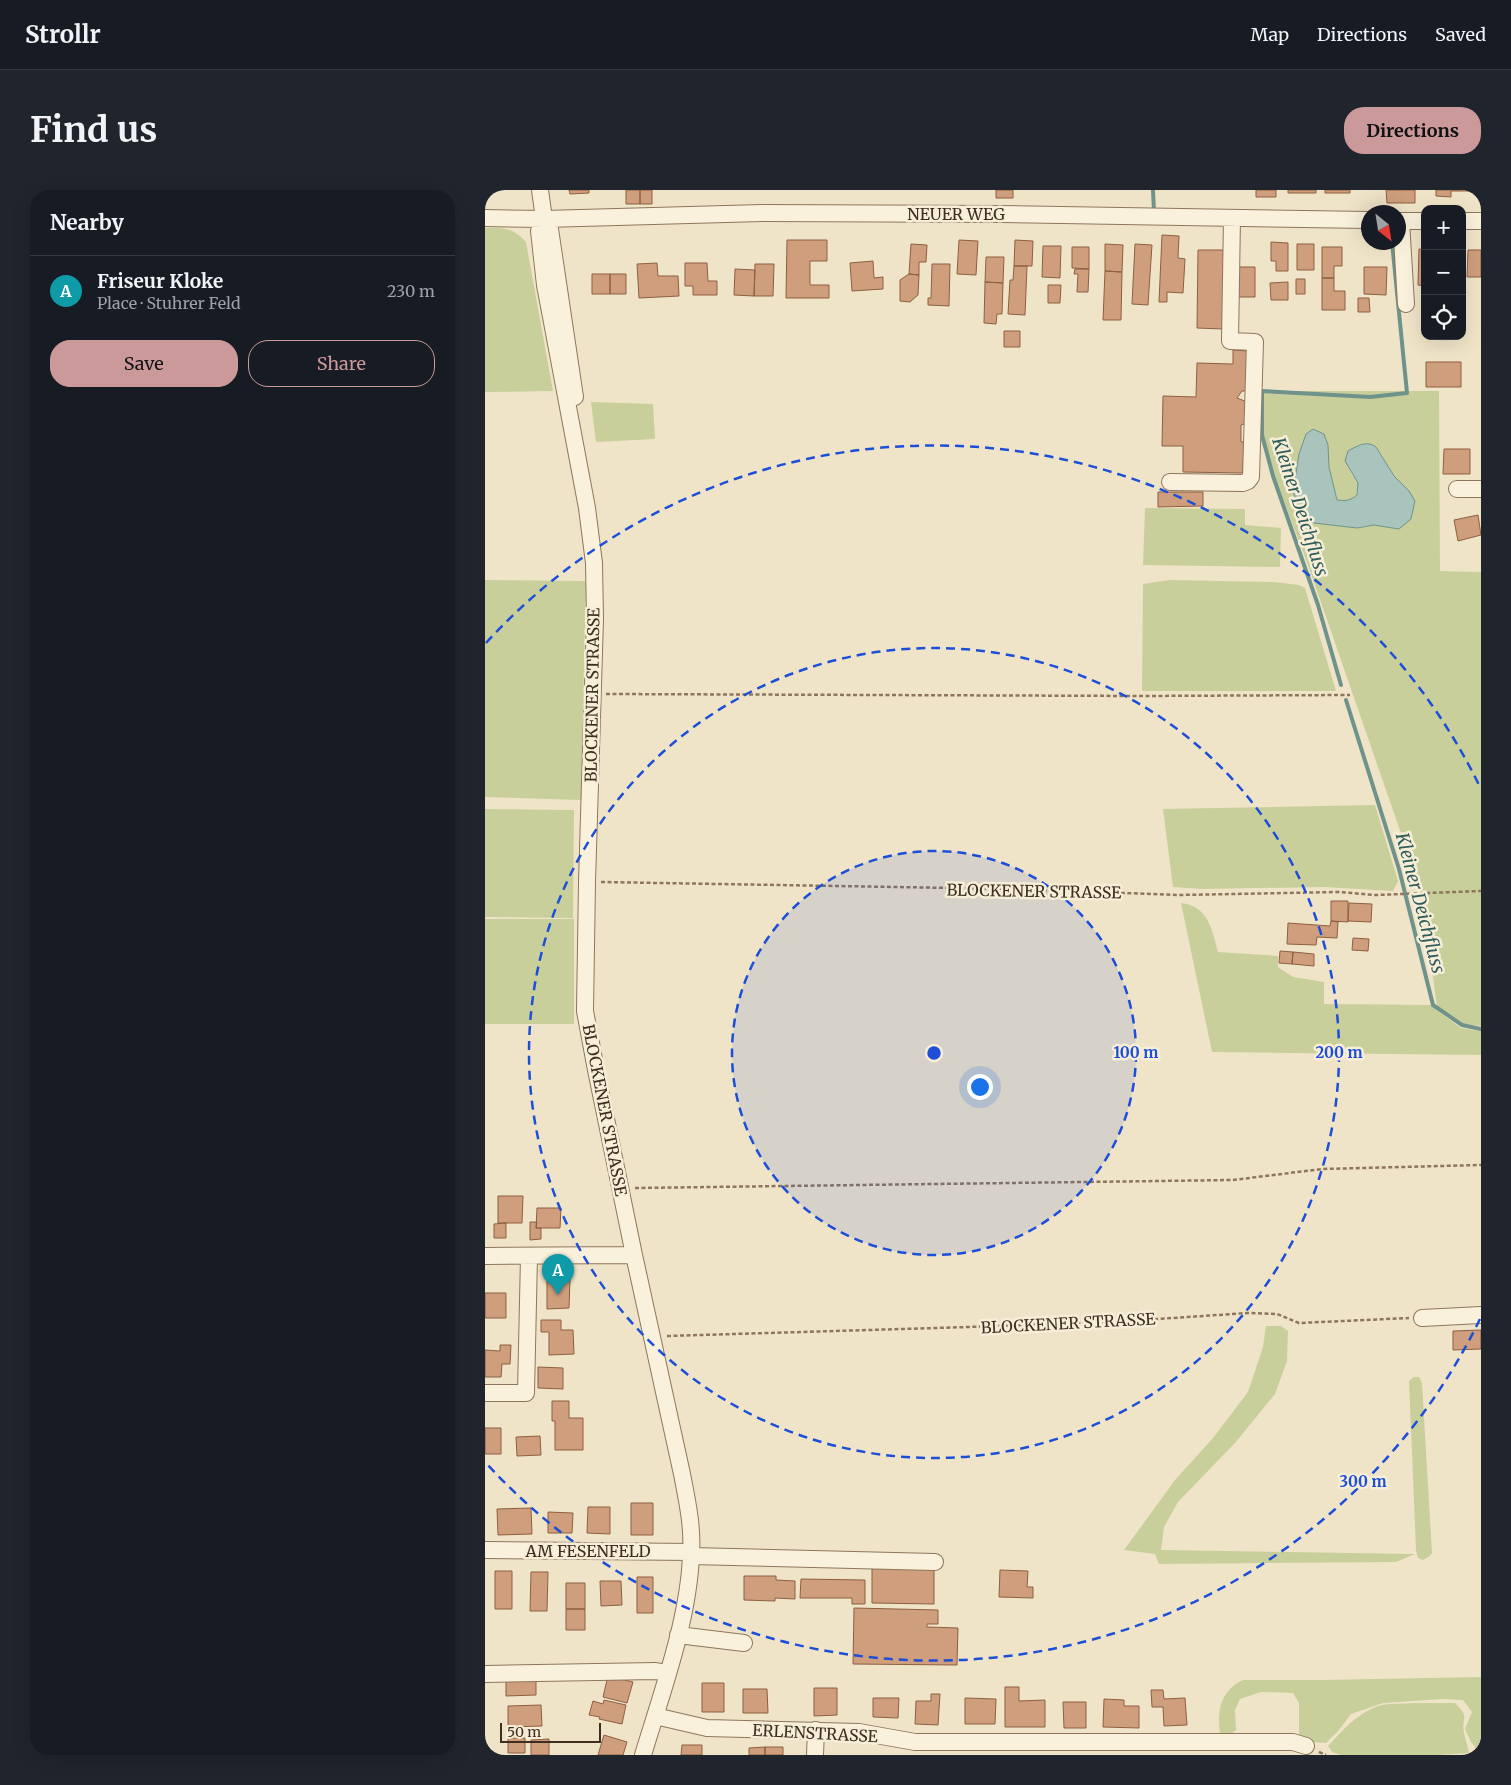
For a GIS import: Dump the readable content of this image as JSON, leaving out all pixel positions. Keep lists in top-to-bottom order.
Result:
{
  "streets": {
    "street": [
      "NEUER WEG",
      "BLOCKENER STRASSE",
      "AM FESENFELD",
      "ERLENSTRASSE"
    ]
  },
  "crossings": [
    ["NEUER WEG", "BLOCKENER STRASSE"],
    ["BLOCKENER STRASSE", "AM FESENFELD"],
    ["BLOCKENER STRASSE", "ERLENSTRASSE"]
  ],
  "water": ["Kleiner Deichfluss"],
  "scale_bar": "50 m",
  "north": "bottom right",
  "page": {
    "header": "Strollr",
    "nav": ["Map", "Directions", "Saved"],
    "buttons": [
      "Directions",
      ["Save", "Share"]
    ],
    "title": "Find us",
    "heading": "Nearby",
    "map_buttons": ["+", "−"],
    "list": [
      {
        "mark": "A",
        "name": "Friseur Kloke",
        "note": "Place · Stuhrer Feld",
        "value": "230 m"
      }
    ],
    "pins": "A",
    "scale": "50 m"
  },
  "rings": ["100 m", "200 m", "300 m"]
}
